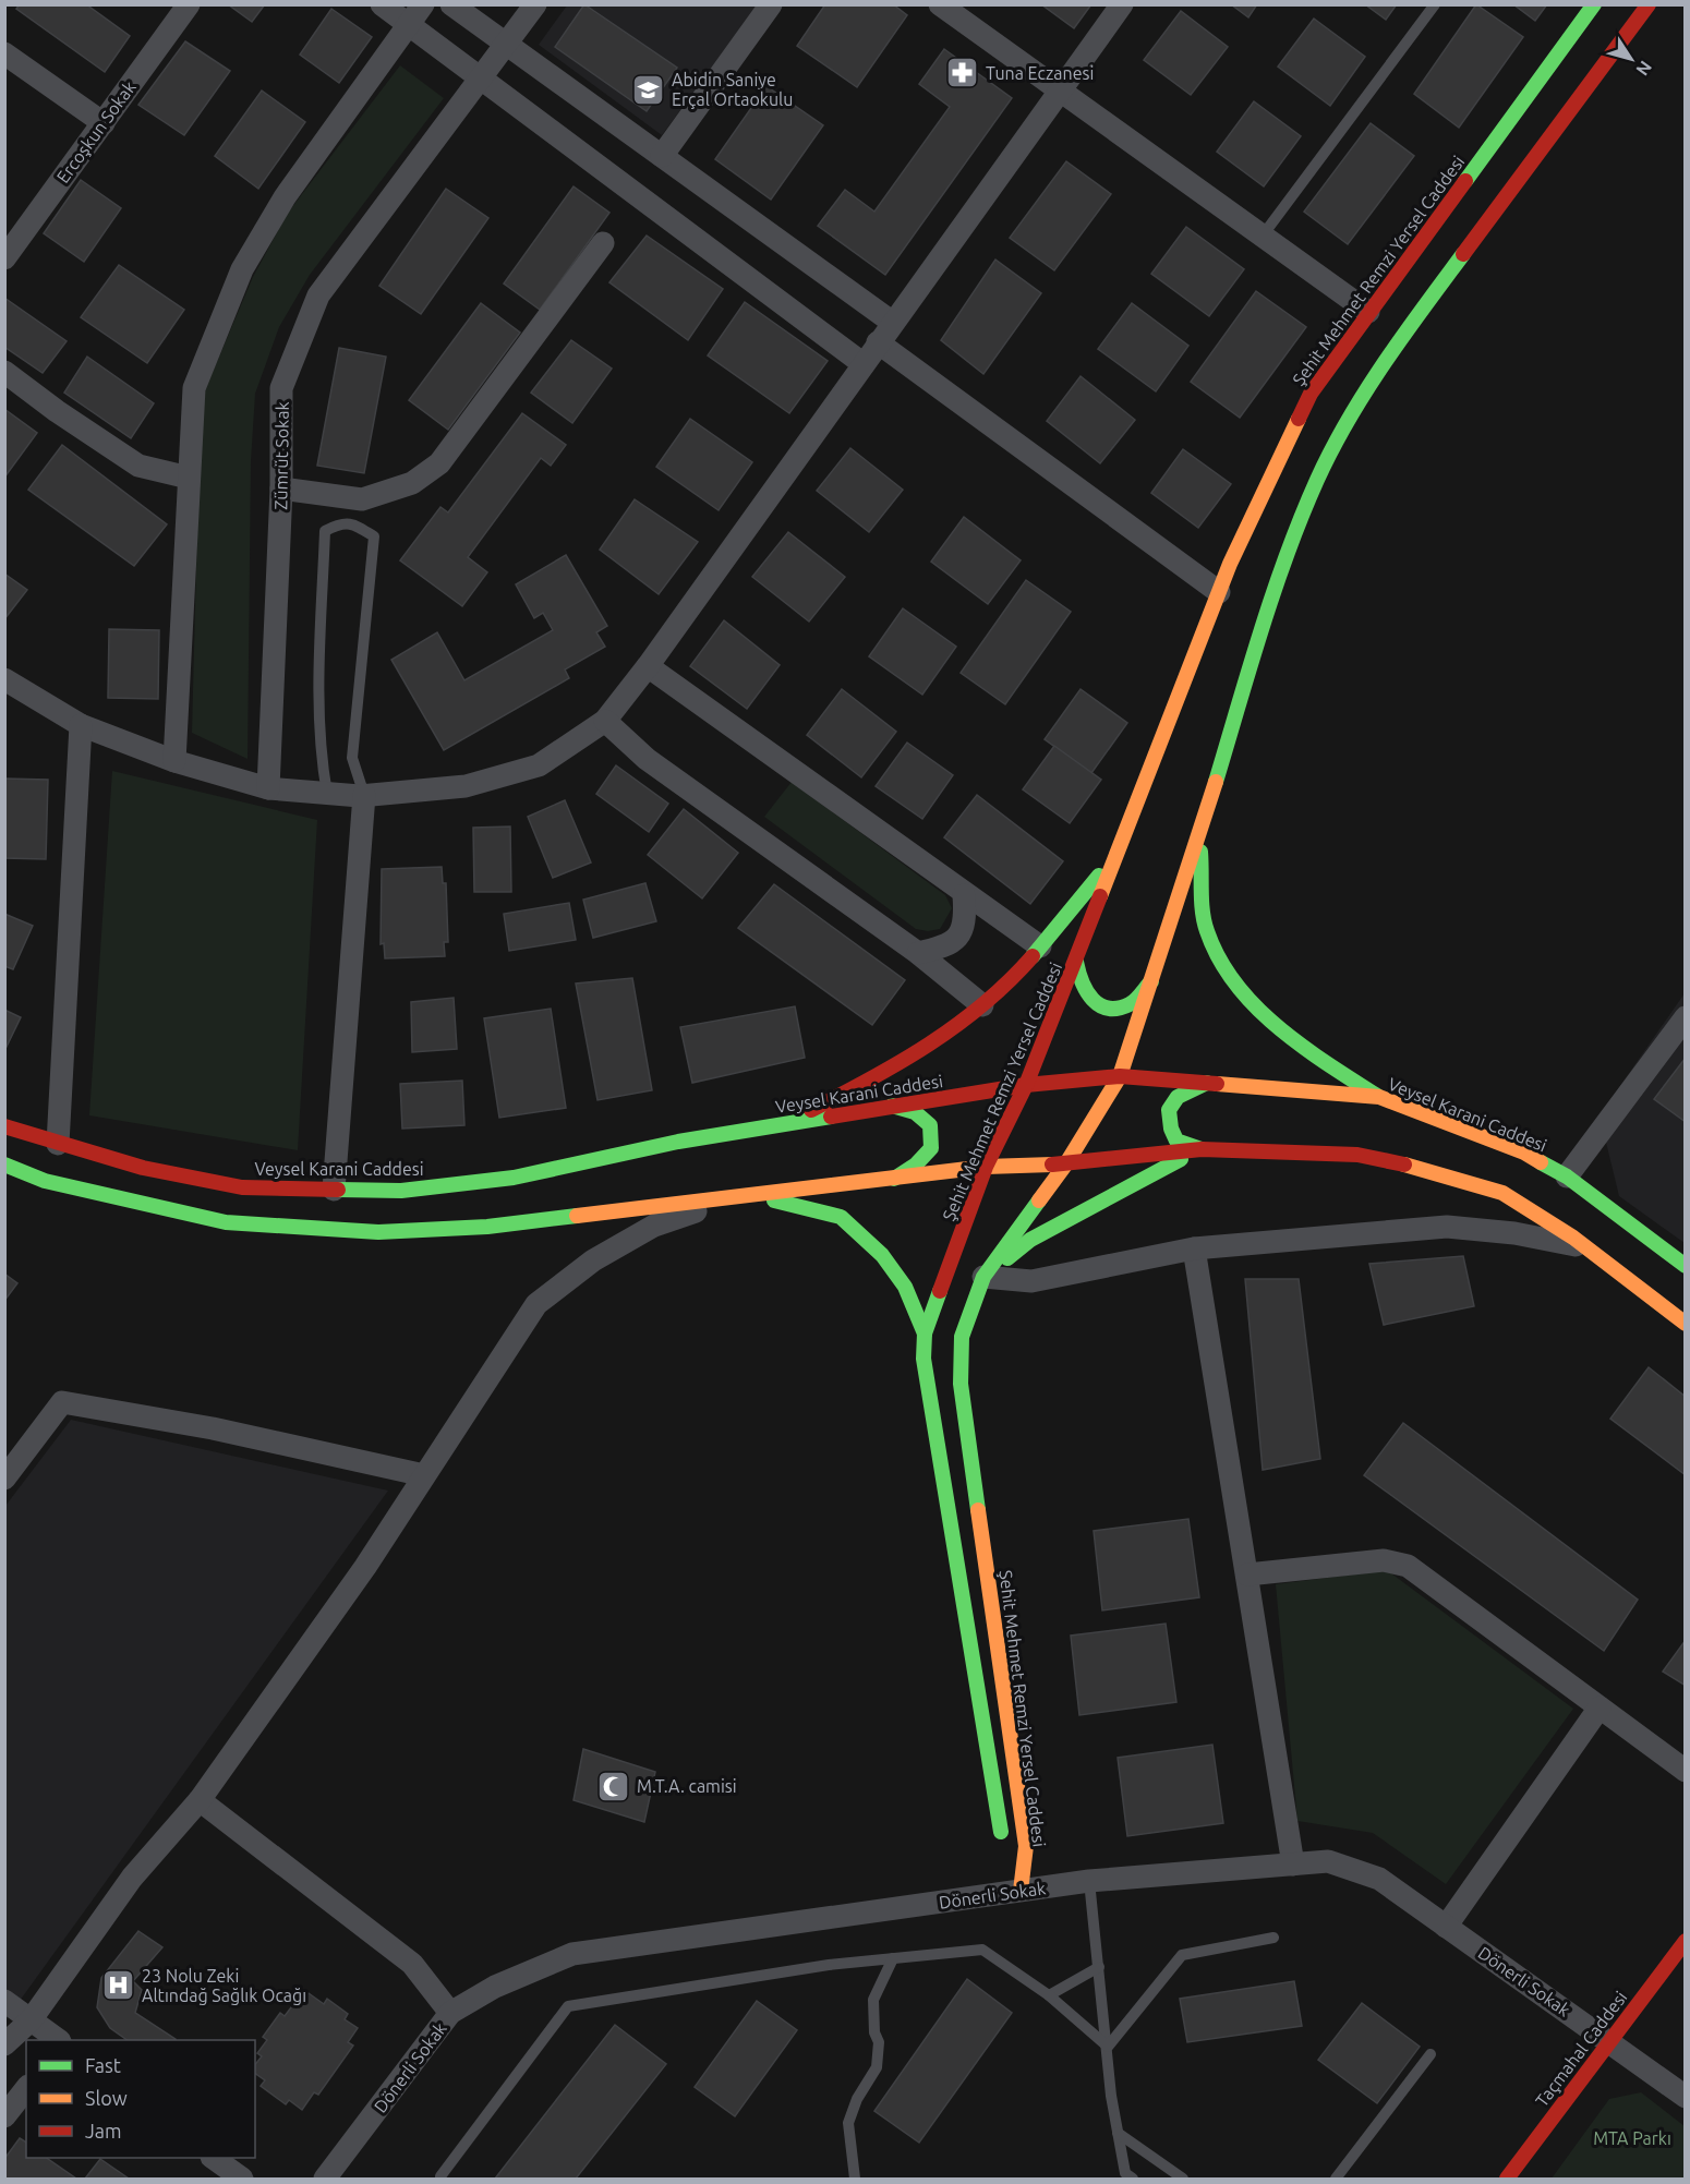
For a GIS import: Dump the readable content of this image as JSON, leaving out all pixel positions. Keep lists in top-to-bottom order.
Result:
{
  "streets": {
    "main road": ["Şehit Mehmet Remzi Yersel Caddesi", "Veysel Karani Caddesi", "Taçmahal Caddesi"],
    "street": ["Ercoşkun Sokak", "Zümrüt Sokak", "Dönerli Sokak"]
  },
  "crossings": [
    ["Şehit Mehmet Remzi Yersel Caddesi", "Veysel Karani Caddesi"],
    ["Şehit Mehmet Remzi Yersel Caddesi", "Dönerli Sokak"],
    ["Dönerli Sokak", "Taçmahal Caddesi"]
  ],
  "parks": ["MTA Parkı"],
  "places": {
    "pharmacy": ["Tuna Eczanesi"],
    "school or university": ["Abidin Saniye Erçal Ortaokulu"],
    "mosque": ["M.T.A. camisi"],
    "hospital": ["23 Nolu Zeki Altındağ Sağlık Ocağı"]
  },
  "legend": ["Fast", "Slow", "Jam"],
  "north": "bottom right"
}
